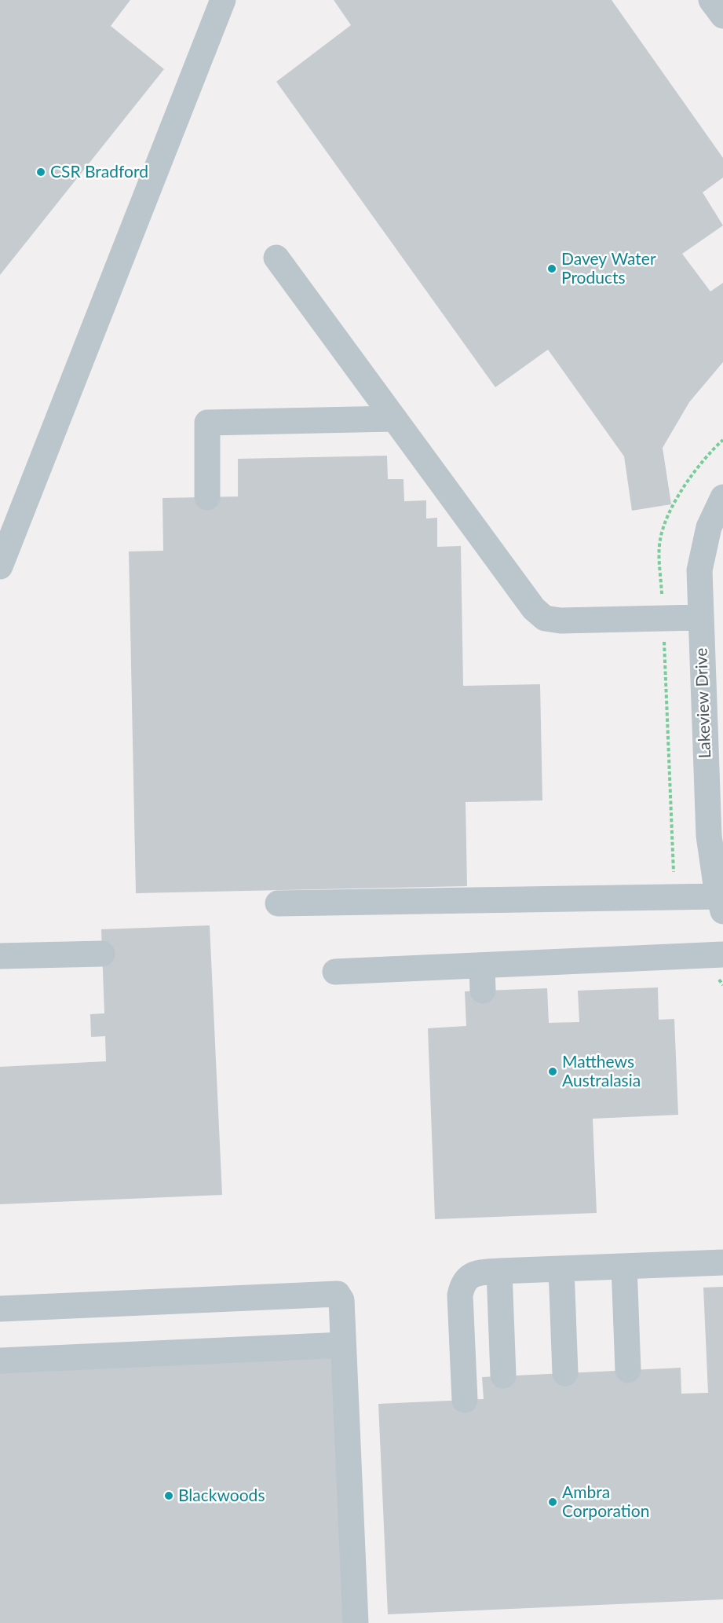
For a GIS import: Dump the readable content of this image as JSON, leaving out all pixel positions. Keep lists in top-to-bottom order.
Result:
{
  "streets": {
    "street": ["Lakeview Drive"]
  },
  "places": [
    "CSR Bradford",
    "Davey Water Products",
    "Matthews Australasia",
    "Blackwoods",
    "Ambra Corporation"
  ]
}
